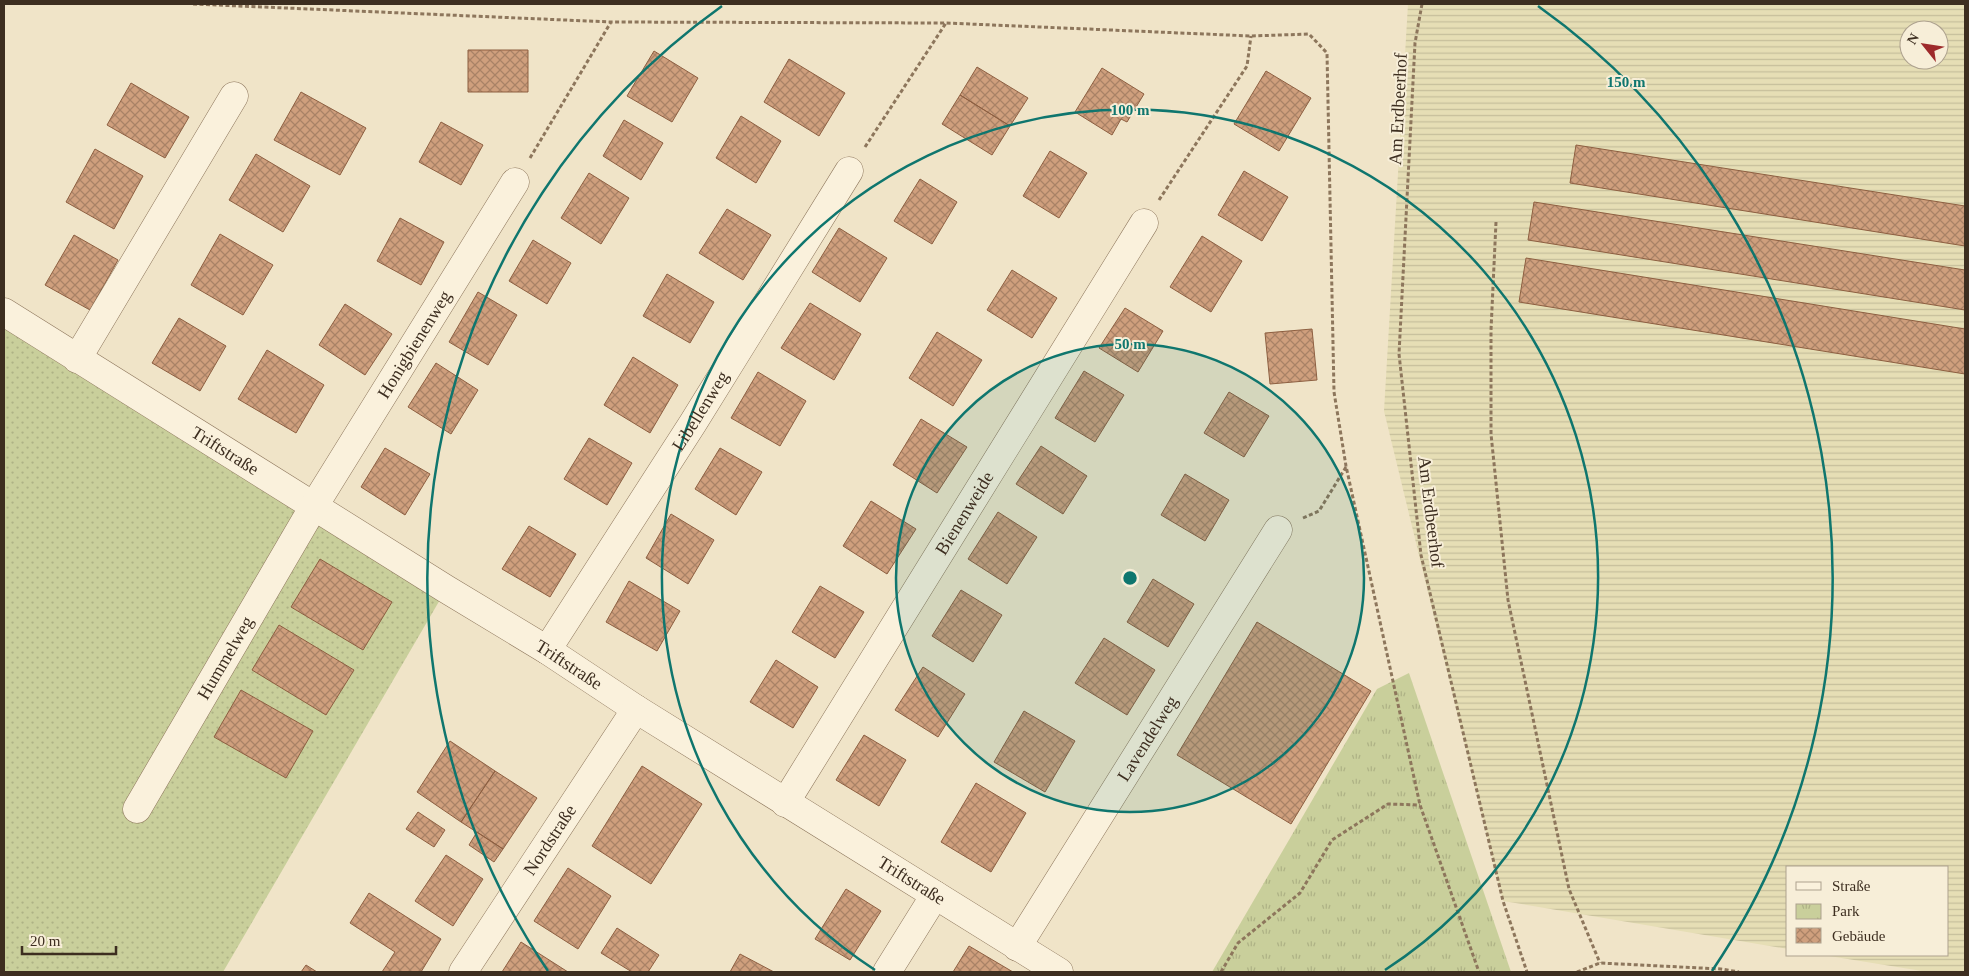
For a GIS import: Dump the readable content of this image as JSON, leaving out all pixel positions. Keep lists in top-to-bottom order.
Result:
{
  "streets": {
    "street": [
      "Honigbienenweg",
      "Libellenweg",
      "Triftstraße",
      "Bienenweide",
      "Hummelweg",
      "Lavendelweg",
      "Nordstraße"
    ],
    "path": ["Am Erdbeerhof"]
  },
  "crossings": [
    ["Honigbienenweg", "Triftstraße"],
    ["Honigbienenweg", "Hummelweg"],
    ["Libellenweg", "Triftstraße"],
    ["Triftstraße", "Bienenweide"],
    ["Triftstraße", "Hummelweg"],
    ["Triftstraße", "Lavendelweg"],
    ["Triftstraße", "Nordstraße"]
  ],
  "legend": ["Straße", "Park", "Gebäude"],
  "scale_bar": "20 m",
  "north": "top left",
  "rings": ["150 m", "100 m", "50 m"]
}
